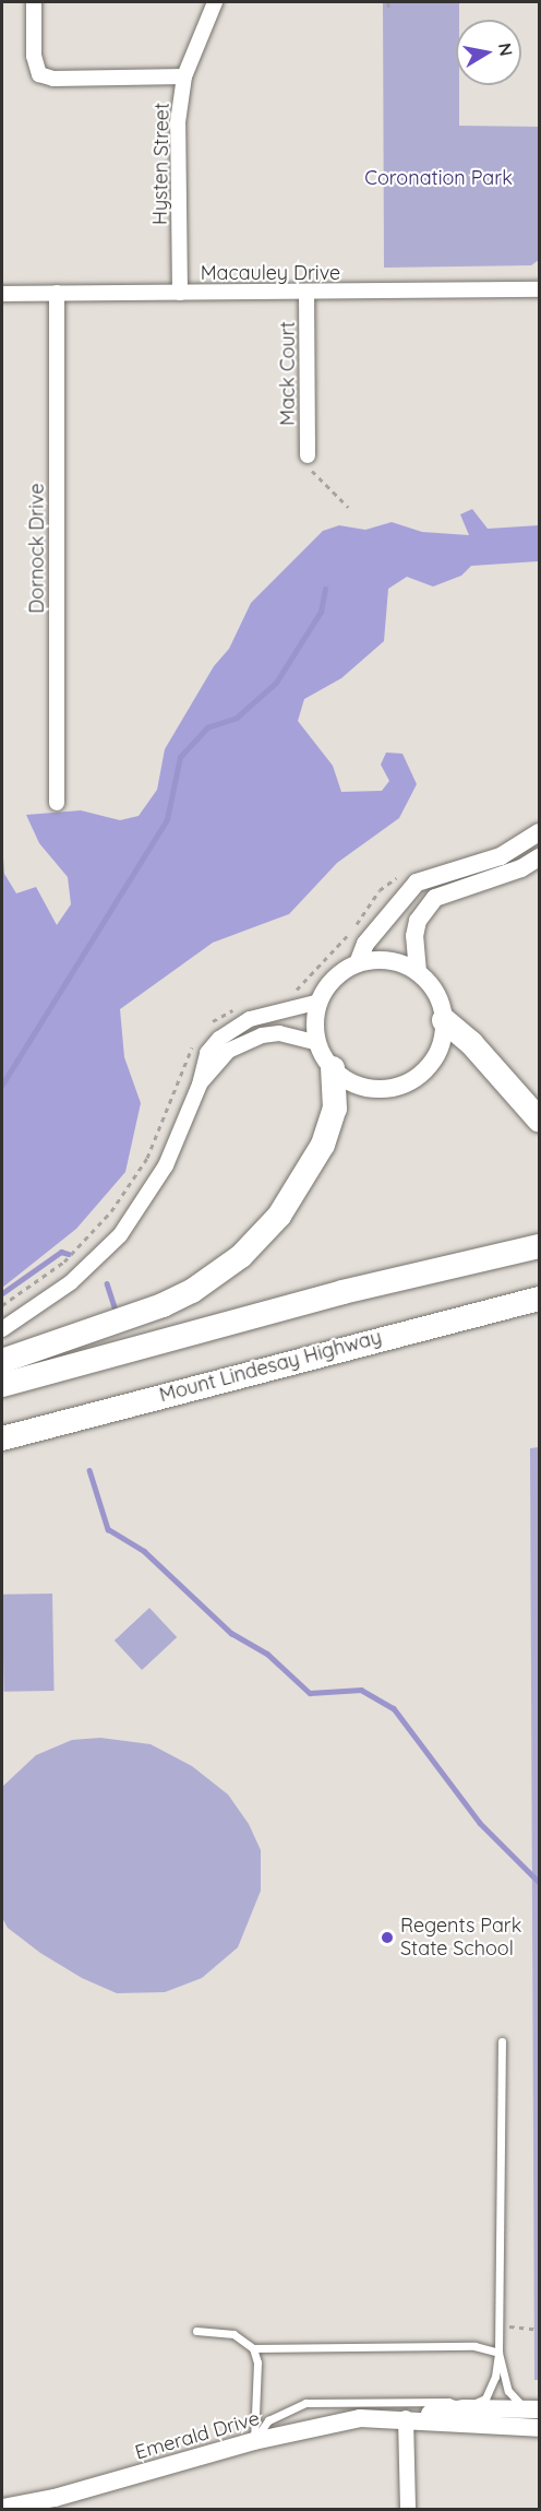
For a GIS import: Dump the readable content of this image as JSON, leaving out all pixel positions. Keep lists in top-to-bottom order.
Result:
{
  "streets": {
    "highway": ["Mount Lindesay Highway"],
    "street": [
      "Hysten Street",
      "Macauley Drive",
      "Mack Court",
      "Dornock Drive",
      "Emerald Drive"
    ]
  },
  "crossings": [
    ["Hysten Street", "Macauley Drive"],
    ["Macauley Drive", "Mack Court"],
    ["Macauley Drive", "Dornock Drive"]
  ],
  "parks": ["Coronation Park"],
  "places": ["Regents Park State School"],
  "north": "right"
}
